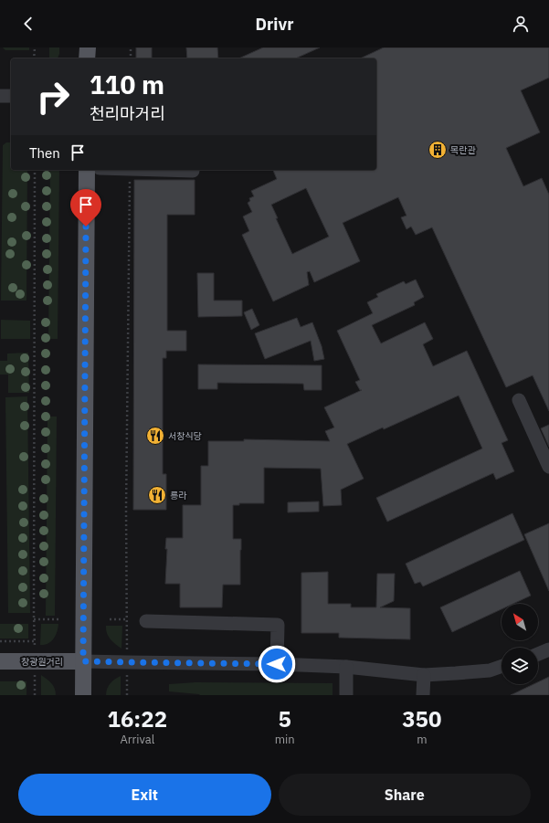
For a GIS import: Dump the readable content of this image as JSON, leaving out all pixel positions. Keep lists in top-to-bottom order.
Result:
{
  "streets": {
    "main road": ["창광원거리"]
  },
  "places": {
    "building": ["목란관"],
    "restaurant": ["서창식당", "릉라"]
  },
  "north": "top left",
  "page": {
    "header": "Drivr",
    "turn": ["110 m", "천리마거리"],
    "then": "Then",
    "eta": [
      "16:22",
      "Arrival",
      "5",
      "min",
      "350",
      "m"
    ],
    "buttons": ["Exit", "Share"]
  }
}
